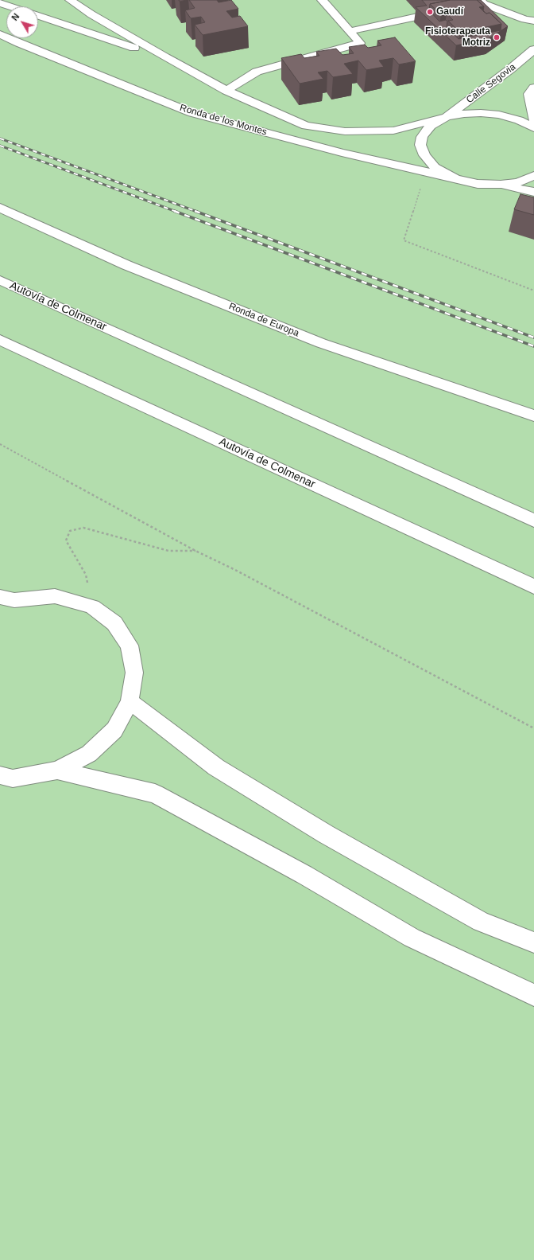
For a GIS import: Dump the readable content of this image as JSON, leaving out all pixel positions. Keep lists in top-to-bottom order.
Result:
{
  "streets": {
    "main road": [
      "Calle Segovia",
      "Ronda de los Montes",
      "Autovía de Colmenar",
      "Ronda de Europa"
    ]
  },
  "crossings": [
    ["Calle Segovia", "Ronda de los Montes"]
  ],
  "places": ["Gaudí", "Fisioterapeuta Motriz"],
  "north": "top left"
}
